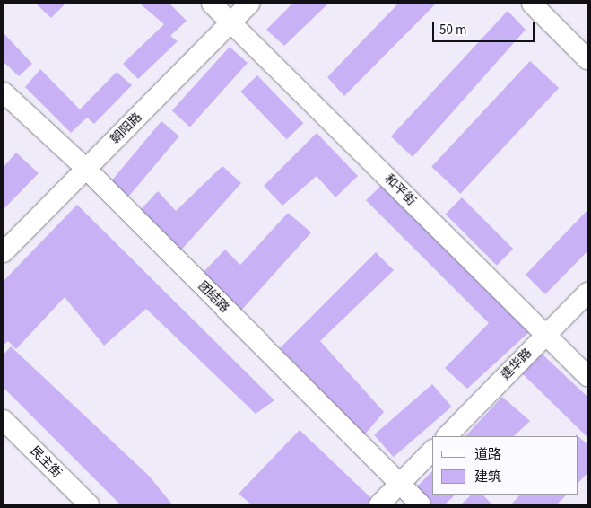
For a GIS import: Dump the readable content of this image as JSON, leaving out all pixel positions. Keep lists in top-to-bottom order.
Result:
{
  "streets": {
    "street": [
      "朝阳路",
      "和平街",
      "团结路",
      "建华路",
      "民主街"
    ]
  },
  "crossings": [
    ["朝阳路", "和平街"],
    ["朝阳路", "团结路"],
    ["和平街", "建华路"]
  ],
  "legend": ["道路", "建筑"],
  "scale_bar": "50 m"
}
